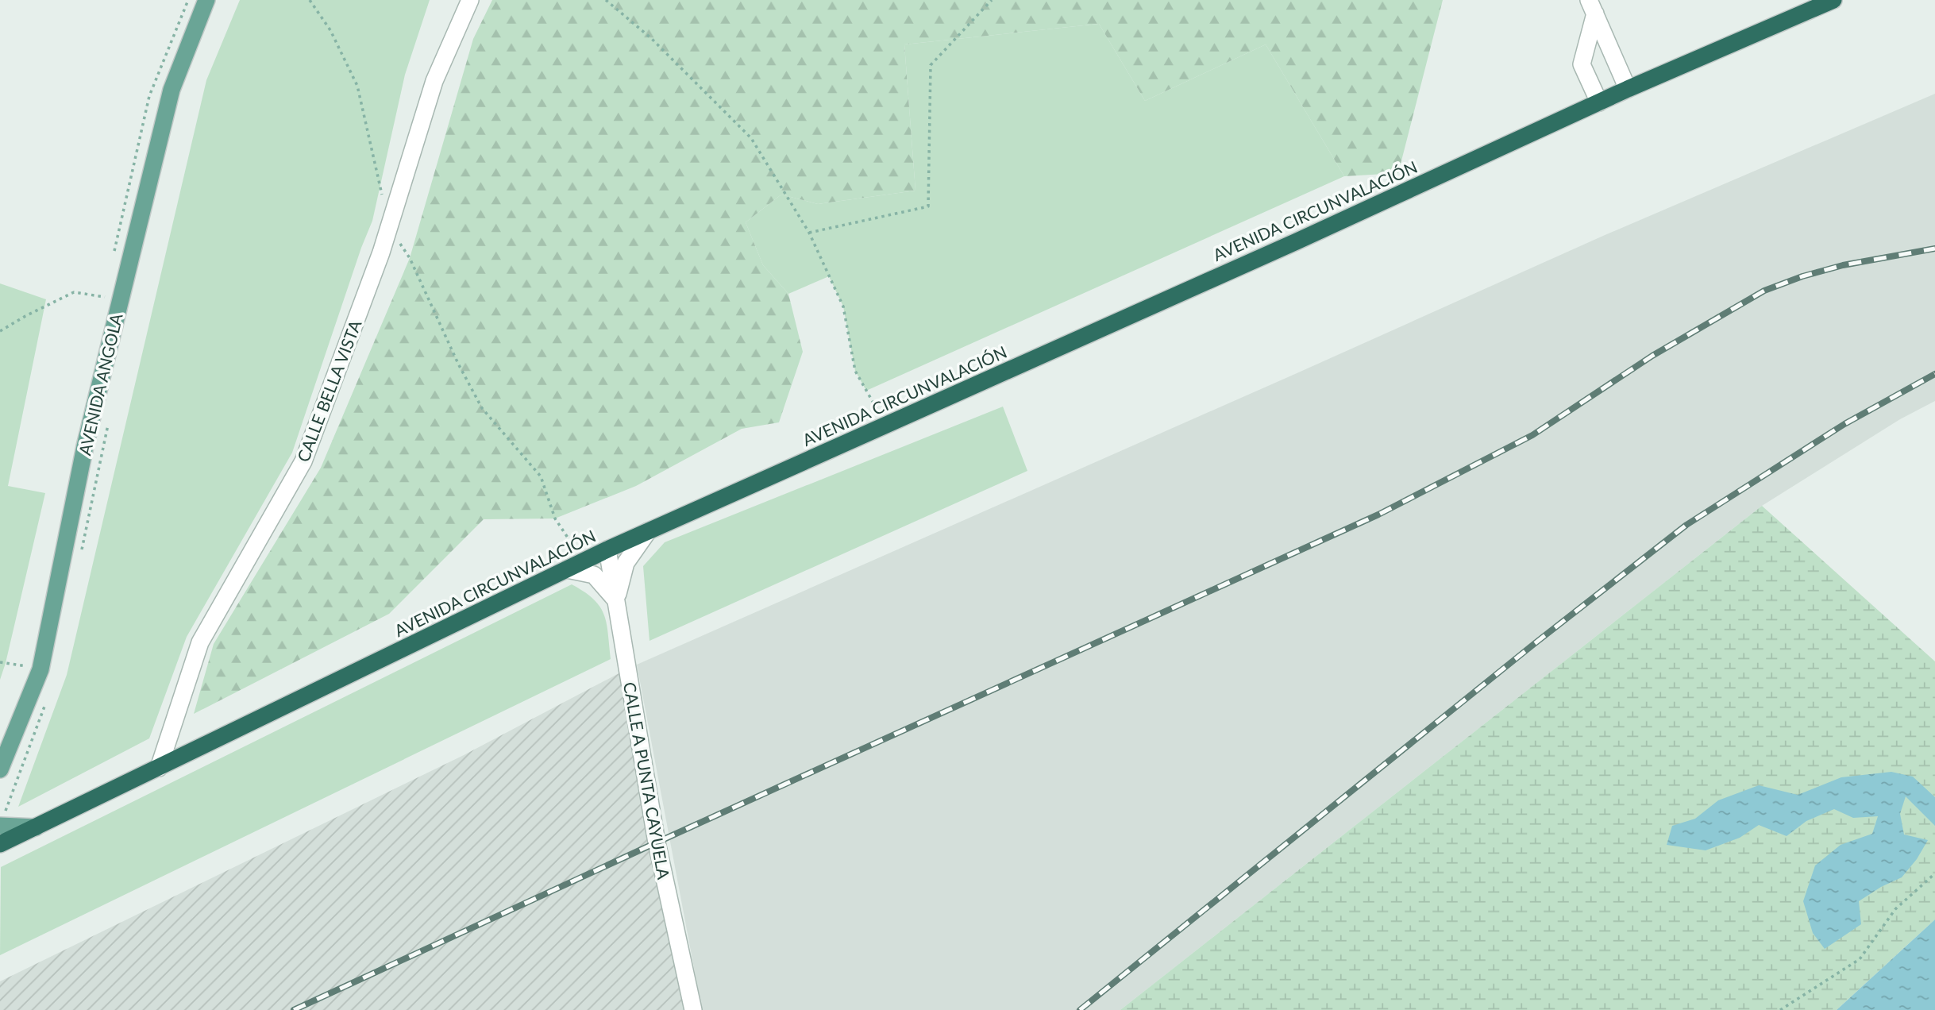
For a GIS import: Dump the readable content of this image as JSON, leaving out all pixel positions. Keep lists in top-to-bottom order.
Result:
{
  "streets": {
    "highway": ["AVENIDA CIRCUNVALACIÓN"],
    "main road": ["AVENIDA ANGOLA"],
    "street": ["CALLE BELLA VISTA", "CALLE A PUNTA CAYUELA"]
  },
  "crossings": [
    ["AVENIDA CIRCUNVALACIÓN", "CALLE BELLA VISTA"],
    ["AVENIDA CIRCUNVALACIÓN", "CALLE A PUNTA CAYUELA"]
  ]
}
